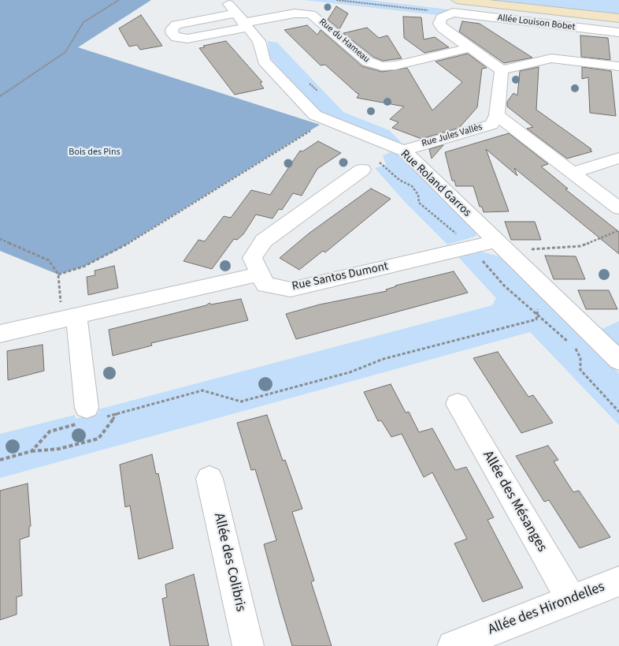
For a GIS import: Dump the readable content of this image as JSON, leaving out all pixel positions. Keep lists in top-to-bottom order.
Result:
{
  "streets": {
    "street": [
      "Allée Louison Bobet",
      "Rue du Hameau",
      "Rue Jules Vallès",
      "Rue Roland Garros",
      "Rue Santos Dumont",
      "Allée des Mésanges",
      "Allée des Colibris",
      "Allée des Hirondelles"
    ]
  },
  "crossings": [
    ["Rue du Hameau", "Rue Roland Garros"],
    ["Rue Jules Vallès", "Rue Roland Garros"],
    ["Rue Roland Garros", "Rue Santos Dumont"],
    ["Allée des Mésanges", "Allée des Hirondelles"]
  ],
  "parks": ["Bois des Pins"]
}
